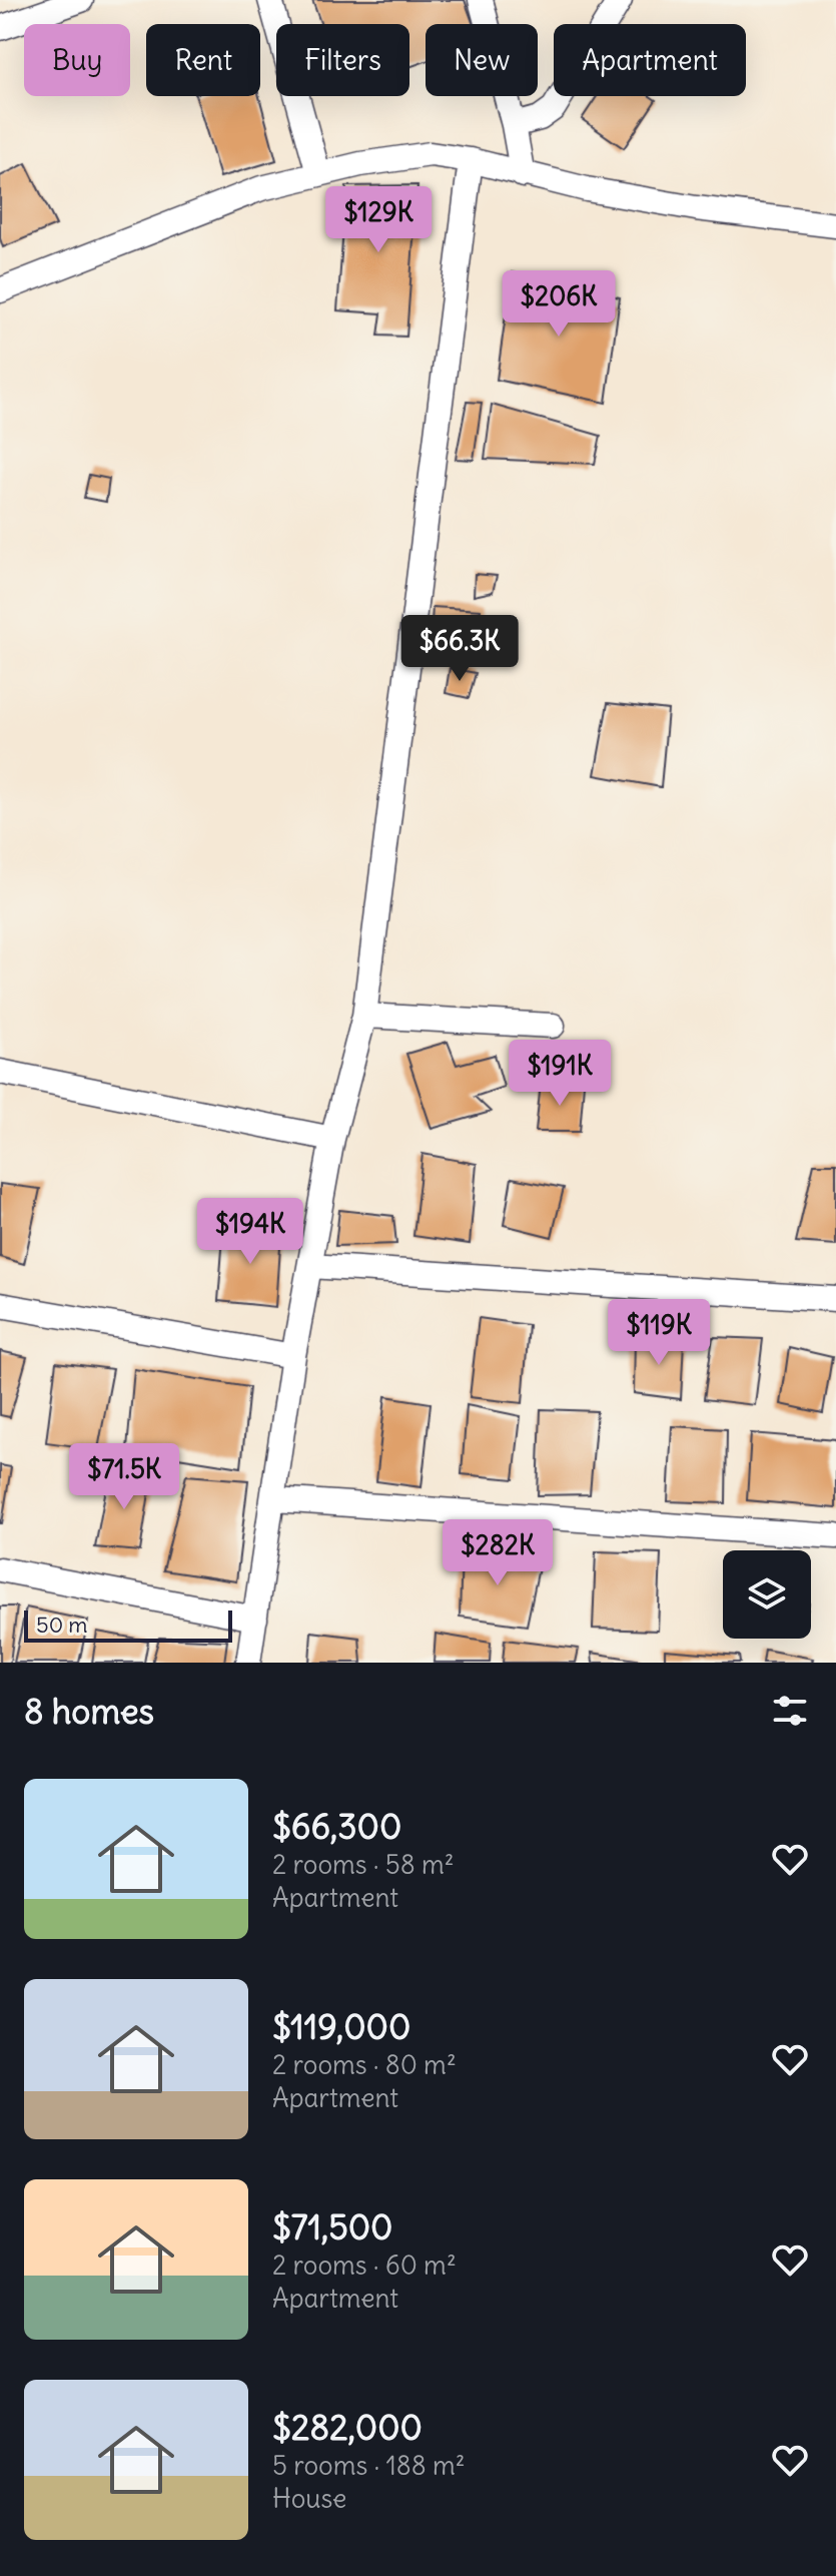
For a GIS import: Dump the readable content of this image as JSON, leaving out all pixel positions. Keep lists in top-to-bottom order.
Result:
{
  "scale_bar": "50 m",
  "page": {
    "chip": [
      "Buy",
      "Rent",
      "Filters",
      "New",
      "Apartment"
    ],
    "price": [
      "$129K",
      "$206K",
      "$66.3K",
      "$191K",
      "$194K",
      "$119K",
      "$71.5K",
      "$282K"
    ],
    "scale": "50 m",
    "heading": "8 homes",
    "list": [
      {
        "name": "$66,300",
        "note": "2 rooms · 58 m² · Apartment"
      },
      {
        "name": "$119,000",
        "note": "2 rooms · 80 m² · Apartment"
      },
      {
        "name": "$71,500",
        "note": "2 rooms · 60 m² · Apartment"
      },
      {
        "name": "$282,000",
        "note": "5 rooms · 188 m² · House"
      }
    ]
  }
}
